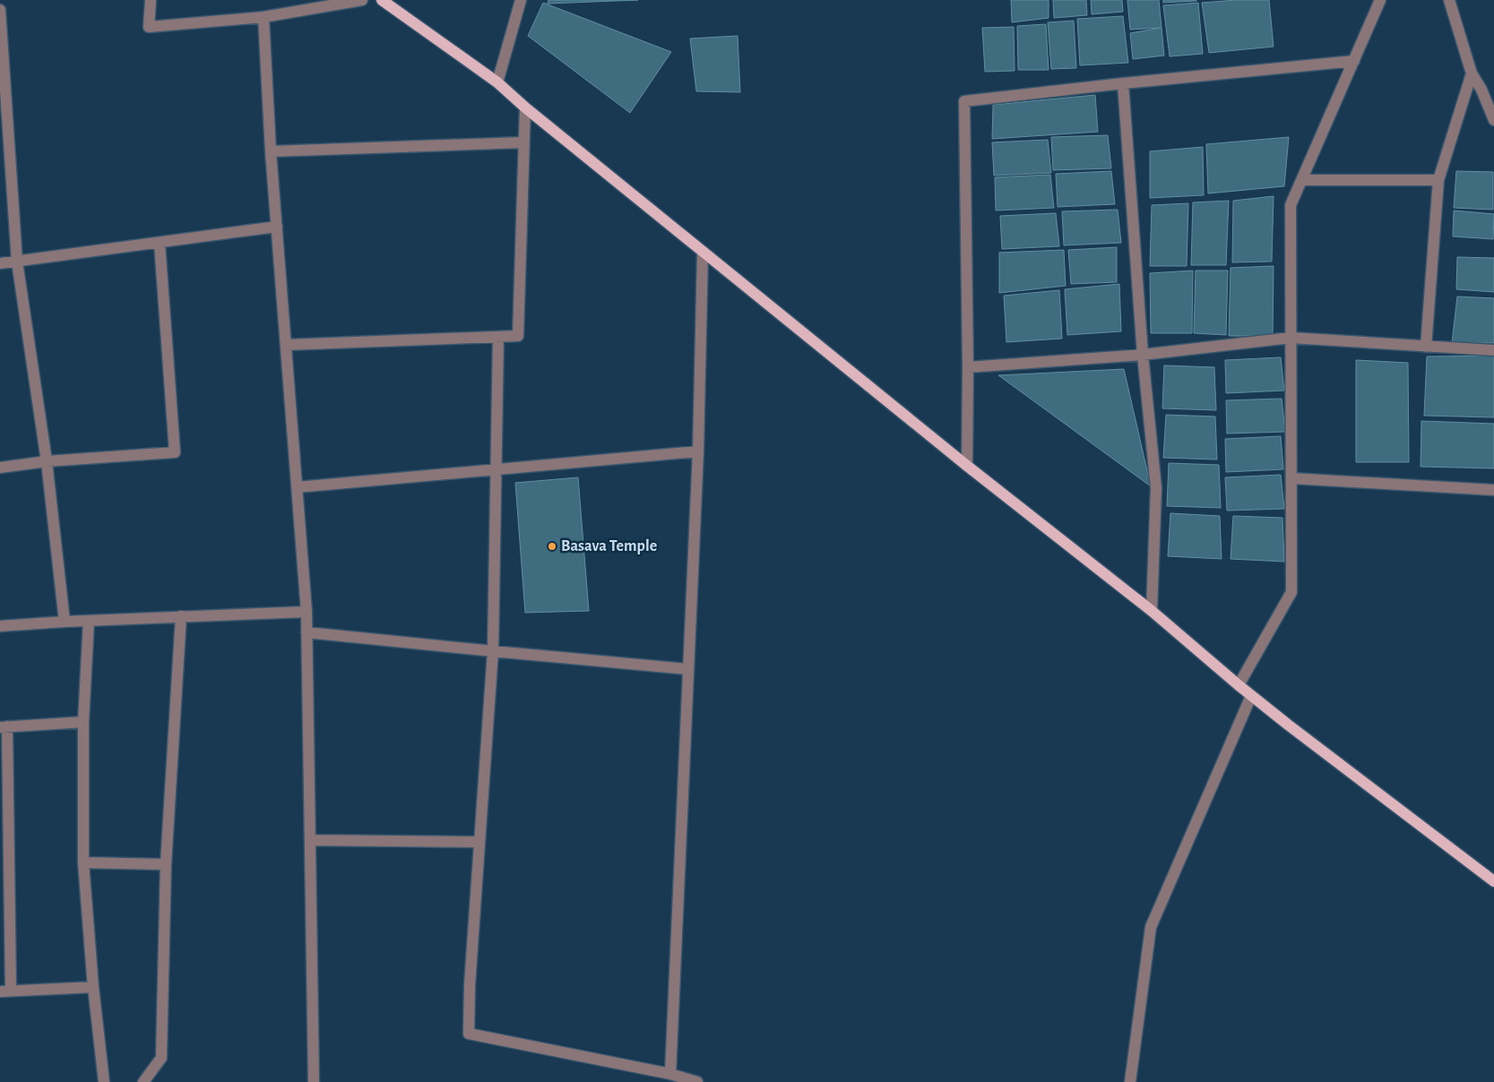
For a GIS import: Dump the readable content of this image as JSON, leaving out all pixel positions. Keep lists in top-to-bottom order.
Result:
{
  "places": ["Basava Temple"]
}
